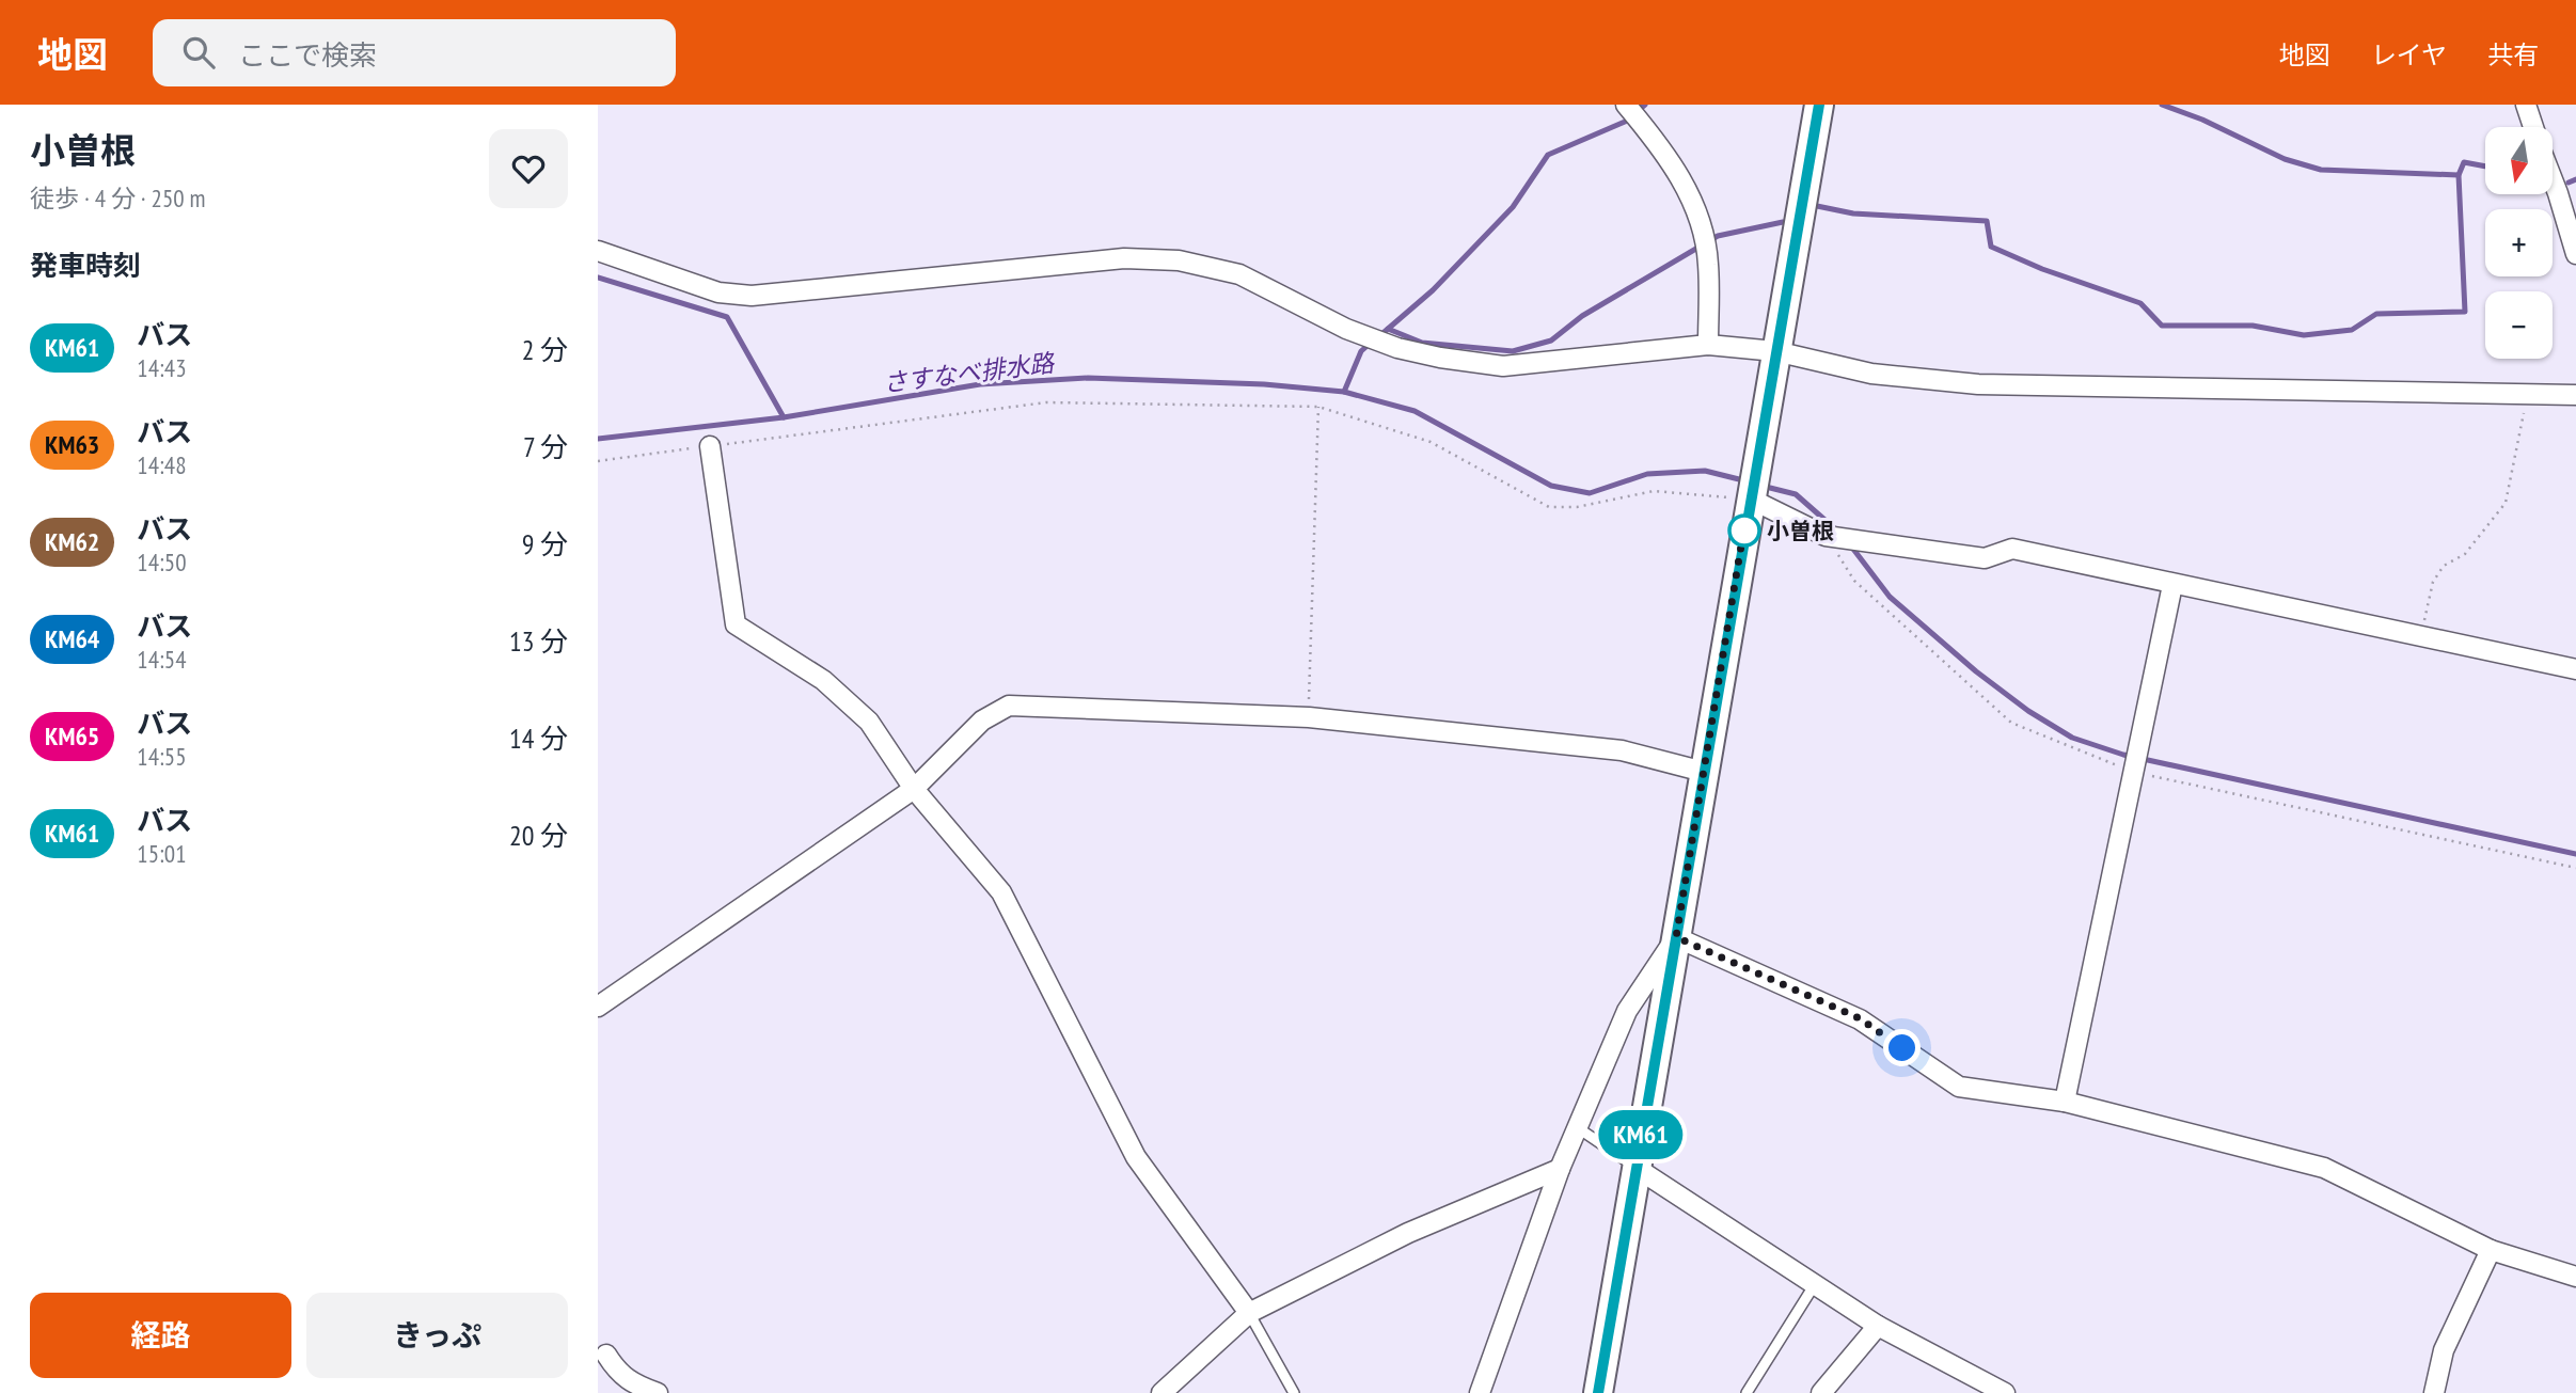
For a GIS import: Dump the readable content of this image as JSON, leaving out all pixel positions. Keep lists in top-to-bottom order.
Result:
{
  "water": ["さすなべ排水路"],
  "places": ["小曽根"],
  "lines": ["bus line KM61"],
  "north": "bottom",
  "page": {
    "header": "地図",
    "search": "ここで検索",
    "nav": ["地図", "レイヤ", "共有"],
    "heading": [
      ["小曽根", "徒歩 · 4 分 · 250 m"],
      "発車時刻"
    ],
    "on_map": "KM61",
    "map_buttons": ["+", "−"],
    "list": [
      {
        "mark": "KM61",
        "name": "バス",
        "note": "14:43",
        "value": "2 分"
      },
      {
        "mark": "KM63",
        "name": "バス",
        "note": "14:48",
        "value": "7 分"
      },
      {
        "mark": "KM62",
        "name": "バス",
        "note": "14:50",
        "value": "9 分"
      },
      {
        "mark": "KM64",
        "name": "バス",
        "note": "14:54",
        "value": "13 分"
      },
      {
        "mark": "KM65",
        "name": "バス",
        "note": "14:55",
        "value": "14 分"
      },
      {
        "mark": "KM61",
        "name": "バス",
        "note": "15:01",
        "value": "20 分"
      }
    ],
    "buttons": ["経路", "きっぷ"]
  }
}
